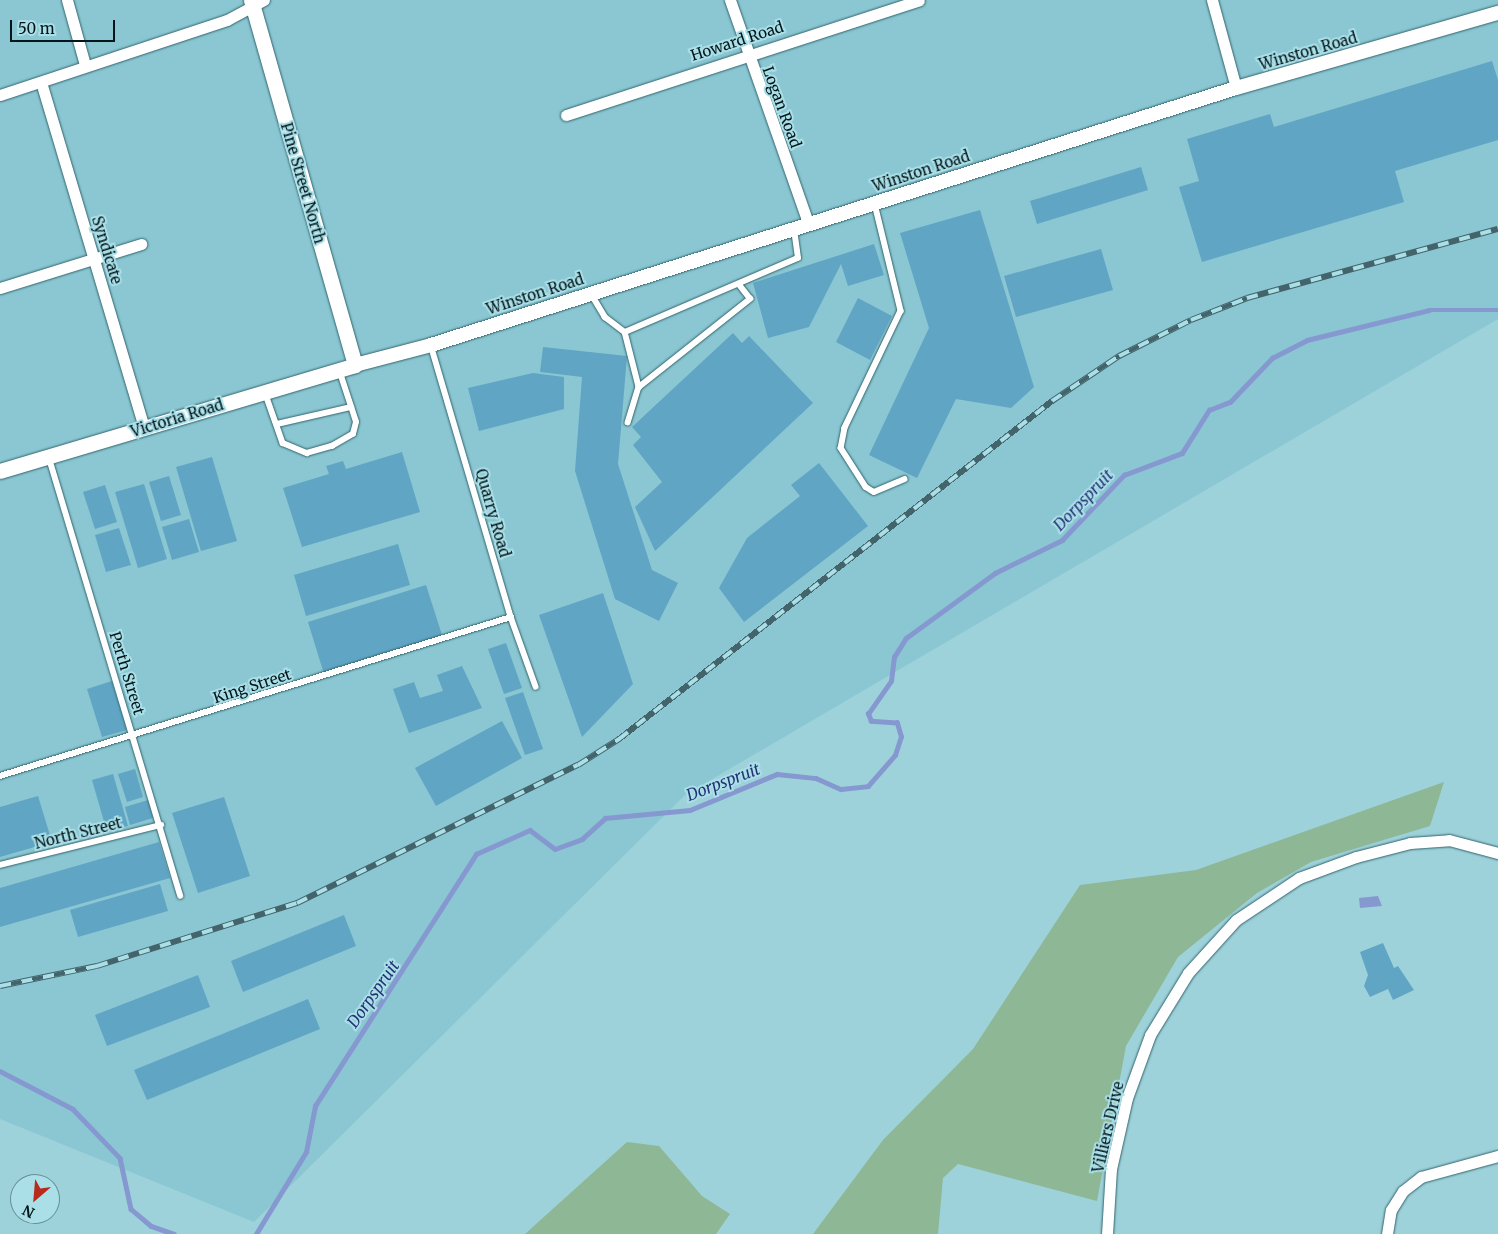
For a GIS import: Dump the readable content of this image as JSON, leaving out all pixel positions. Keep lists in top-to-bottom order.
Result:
{
  "streets": {
    "main road": ["Pine Street North", "Victoria Road"],
    "street": [
      "Howard Road",
      "Winston Road",
      "Logan Road",
      "Syndicate",
      "Villiers Drive"
    ],
    "lane": [
      "Quarry Road",
      "Perth Street",
      "King Street",
      "North Street"
    ]
  },
  "crossings": [
    ["Howard Road", "Logan Road"],
    ["Winston Road", "Logan Road"],
    ["Winston Road", "Pine Street North"],
    ["Winston Road", "Victoria Road"],
    ["Winston Road", "Quarry Road"],
    ["Pine Street North", "Victoria Road"],
    ["Syndicate", "Victoria Road"],
    ["Victoria Road", "Perth Street"],
    ["Quarry Road", "King Street"],
    ["Perth Street", "King Street"],
    ["Perth Street", "North Street"]
  ],
  "water": ["Dorpspruit"],
  "scale_bar": "50 m",
  "north": "bottom left"
}
